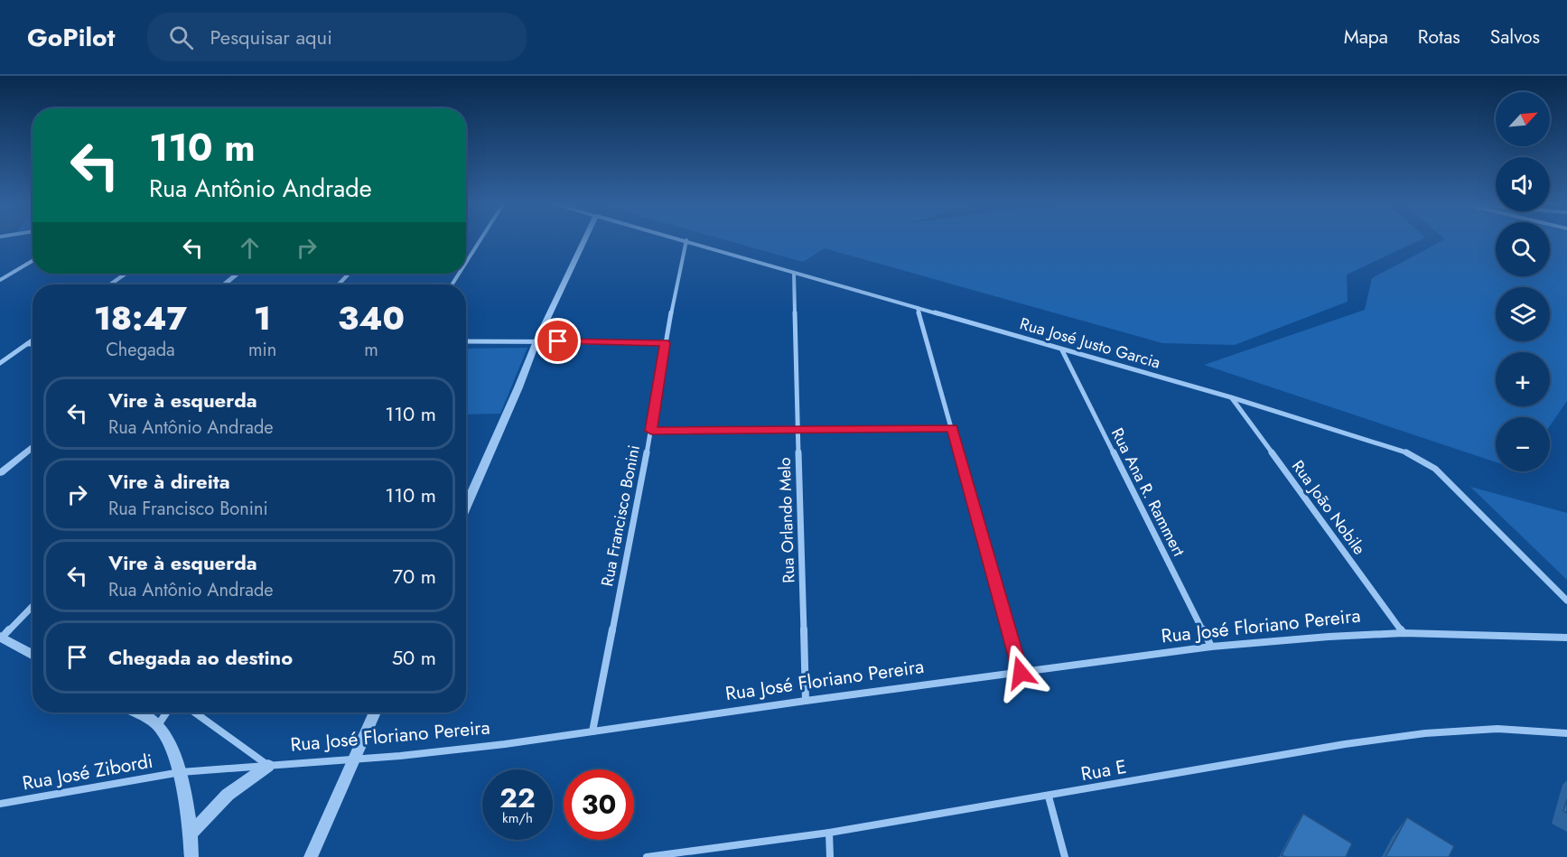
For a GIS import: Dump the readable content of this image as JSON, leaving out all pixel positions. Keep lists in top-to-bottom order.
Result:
{
  "streets": {
    "street": [
      "Rua José Justo Garcia",
      "Rua Ana R. Rammert",
      "Rua João Nobile",
      "Rua Francisco Bonini",
      "Rua Orlando Melo",
      "Rua José Floriano Pereira",
      "Rua E",
      "Rua José Zibordi"
    ]
  },
  "crossings": [
    ["Rua José Justo Garcia", "Rua Ana R. Rammert"],
    ["Rua José Justo Garcia", "Rua João Nobile"],
    ["Rua José Justo Garcia", "Rua Orlando Melo"],
    ["Rua Ana R. Rammert", "Rua José Floriano Pereira"],
    ["Rua João Nobile", "Rua José Floriano Pereira"],
    ["Rua Francisco Bonini", "Rua José Floriano Pereira"],
    ["Rua Orlando Melo", "Rua José Floriano Pereira"],
    ["Rua José Floriano Pereira", "Rua José Zibordi"]
  ],
  "north": "top right",
  "page": {
    "header": "GoPilot",
    "search": "Pesquisar aqui",
    "nav": ["Mapa", "Rotas", "Salvos"],
    "map_buttons": ["+", "−"],
    "turn": ["110 m", "Rua Antônio Andrade"],
    "eta": [
      "18:47",
      "Chegada",
      "1",
      "min",
      "340",
      "m"
    ],
    "list": [
      {
        "name": "Vire à esquerda",
        "note": "Rua Antônio Andrade",
        "value": "110 m"
      },
      {
        "name": "Vire à direita",
        "note": "Rua Francisco Bonini",
        "value": "110 m"
      },
      {
        "name": "Vire à esquerda",
        "note": "Rua Antônio Andrade",
        "value": "70 m"
      },
      {
        "name": "Chegada ao destino",
        "value": "50 m"
      }
    ],
    "speed": "22 km/h",
    "limit": "30"
  }
}
